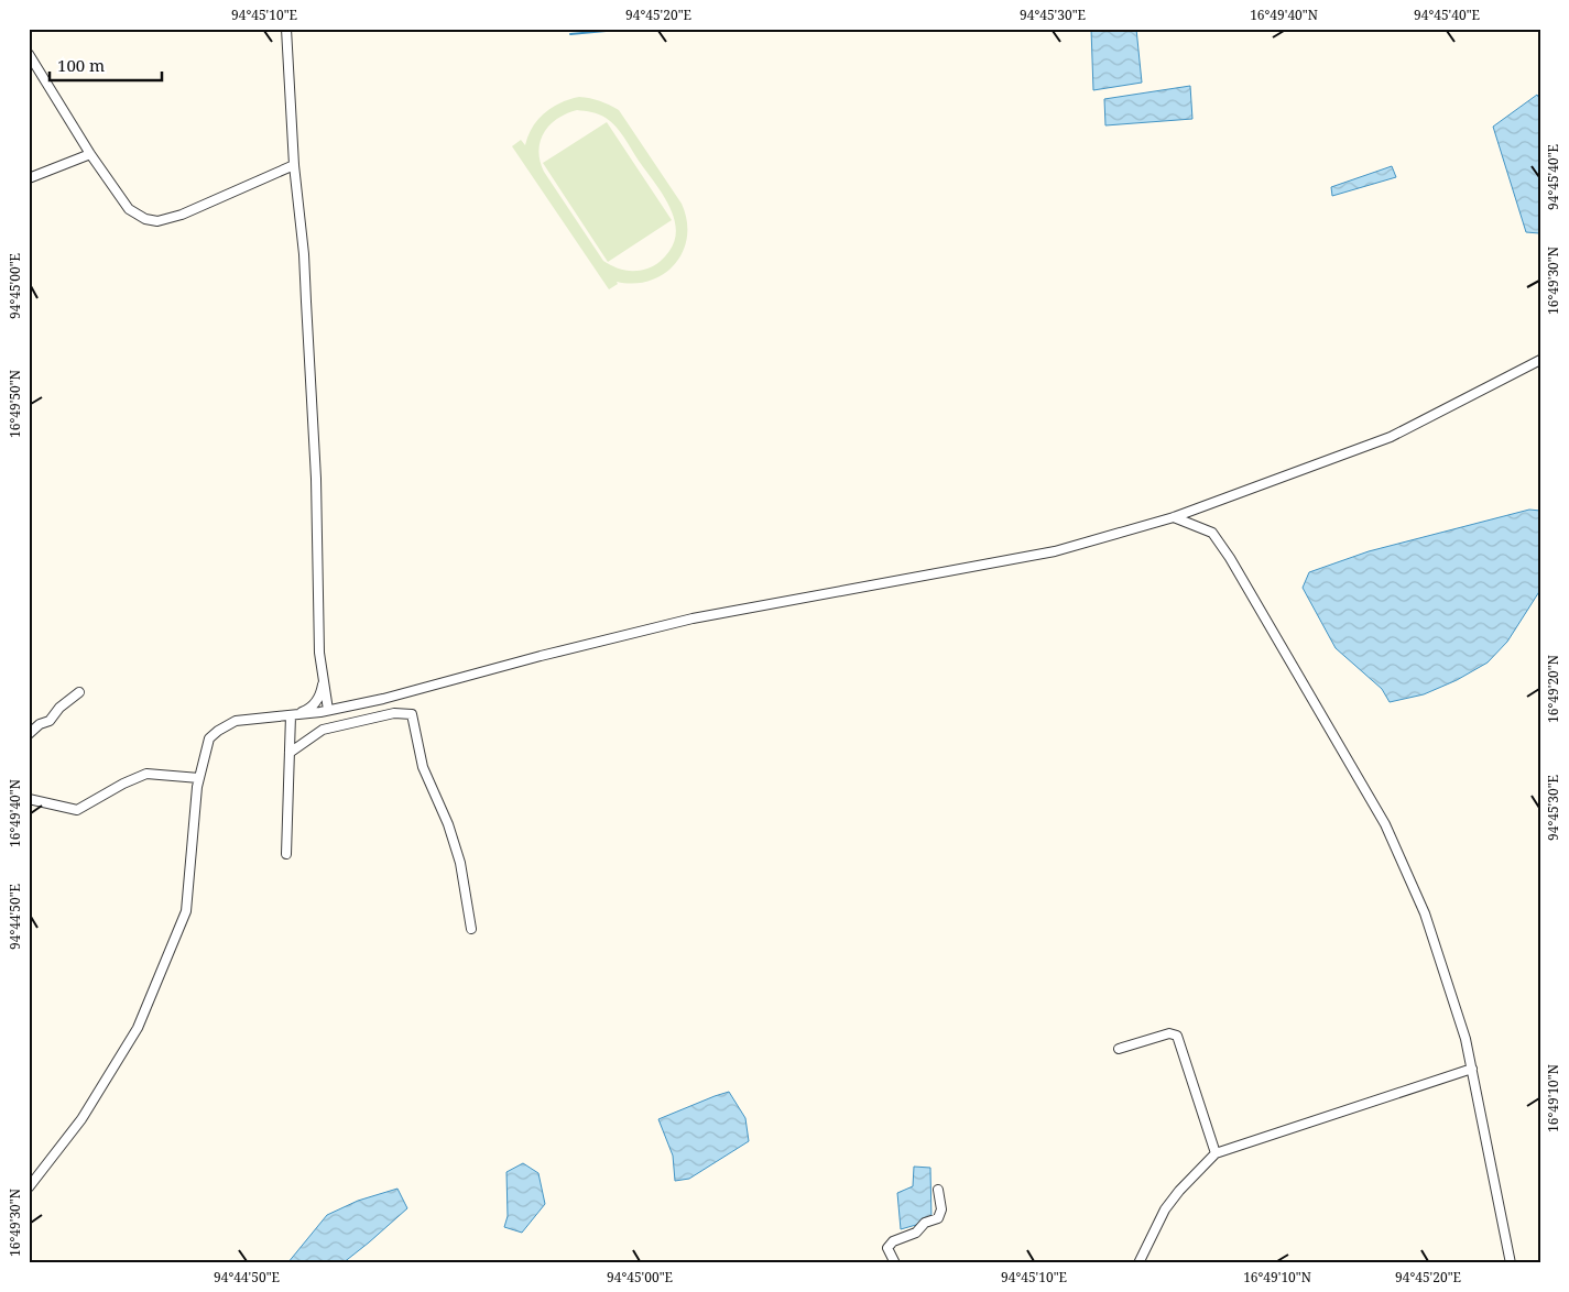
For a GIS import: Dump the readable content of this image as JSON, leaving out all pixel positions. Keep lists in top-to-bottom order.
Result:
{
  "scale_bar": "100 m",
  "coordinates": [
    "94°45'10\"E",
    "94°45'20\"E",
    "94°45'30\"E",
    "16°49'40\"N",
    "94°45'40\"E",
    "16°49'30\"N",
    "94°45'00\"E",
    "16°49'50\"N",
    "16°49'20\"N",
    "94°44'50\"E",
    "16°49'10\"N"
  ]
}
